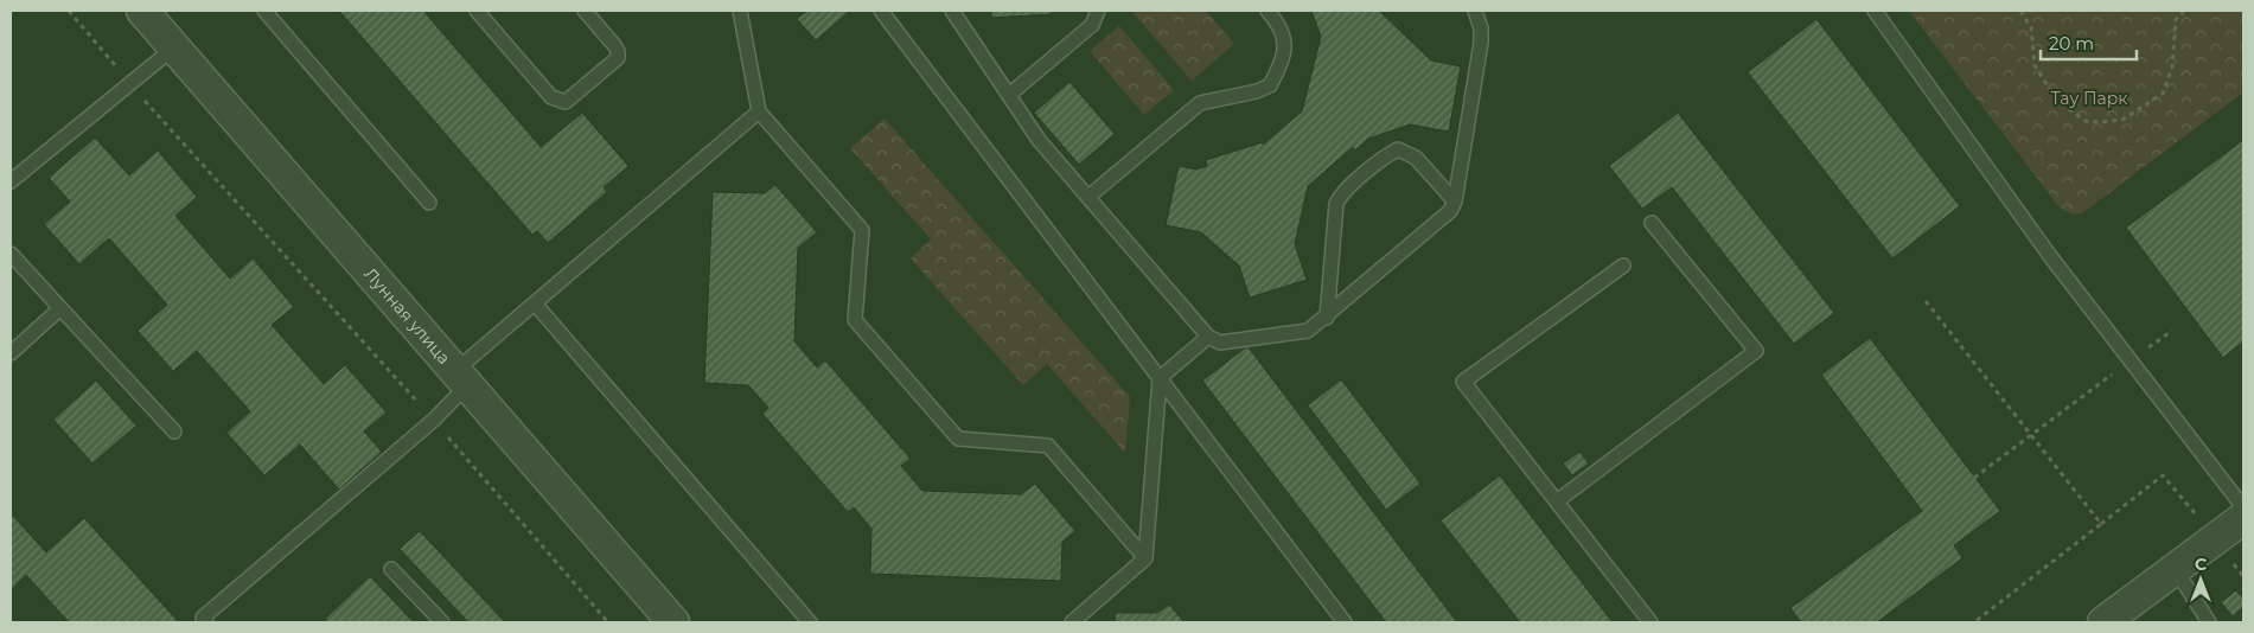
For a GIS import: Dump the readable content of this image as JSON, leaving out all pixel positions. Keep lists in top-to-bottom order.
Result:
{
  "streets": {
    "street": ["Лунная улица"]
  },
  "parks": ["Тау Парк"],
  "scale_bar": "20 m",
  "north": "top"
}
